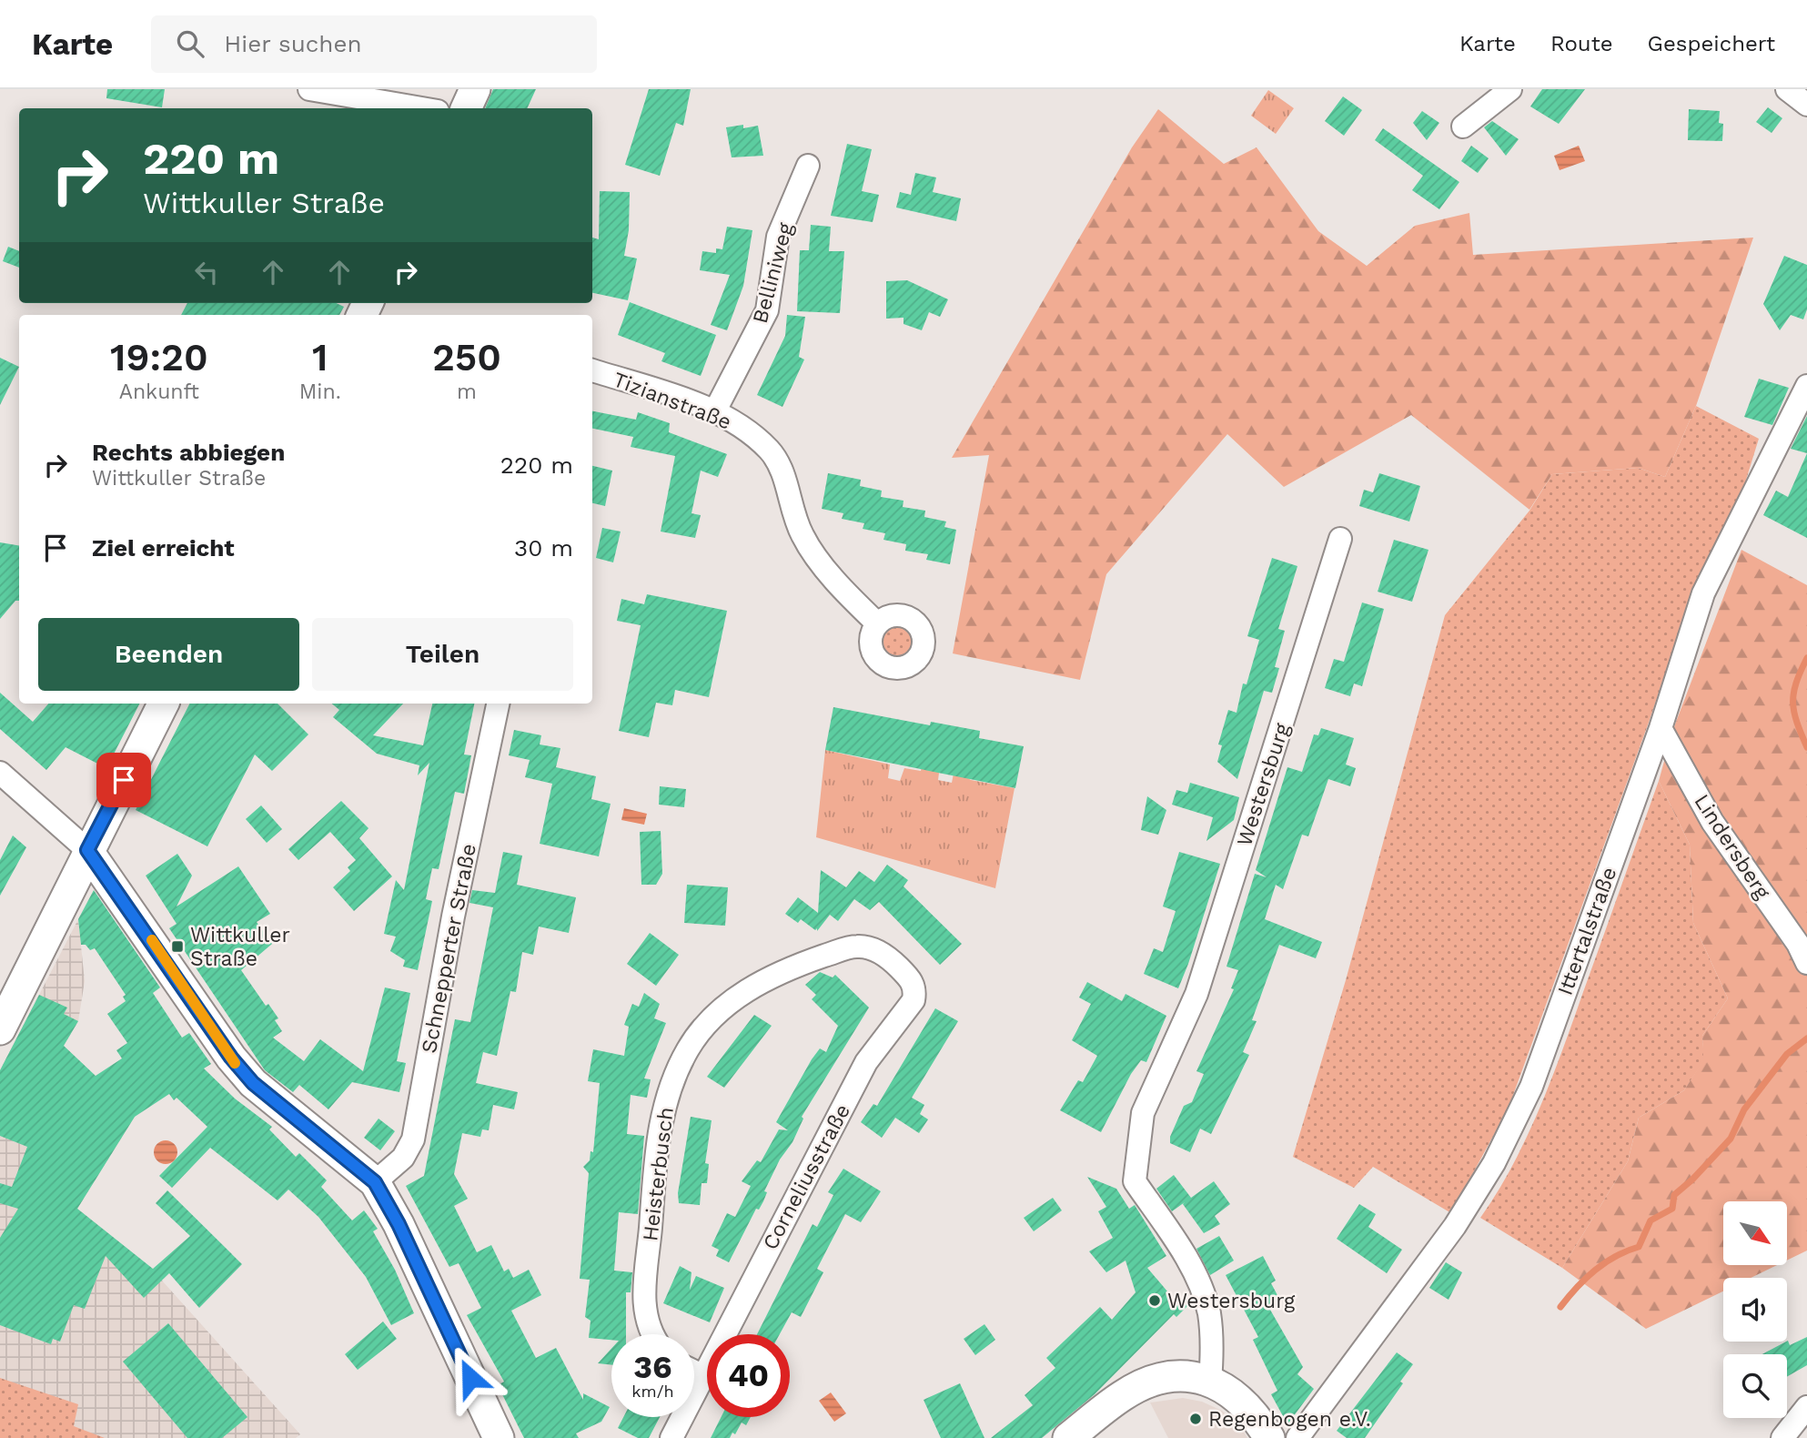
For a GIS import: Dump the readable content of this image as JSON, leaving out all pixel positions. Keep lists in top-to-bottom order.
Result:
{
  "streets": {
    "street": [
      "Belliniweg",
      "Tizianstraße",
      "Westersburg",
      "Lindersberg",
      "Ittertalstraße",
      "Schnepperter Straße",
      "Heisterbusch",
      "Corneliusstraße"
    ]
  },
  "crossings": [
    ["Belliniweg", "Tizianstraße"],
    ["Lindersberg", "Ittertalstraße"],
    ["Heisterbusch", "Corneliusstraße"]
  ],
  "places": {
    "transit": ["Wittkuller Straße"],
    "other": ["Westersburg", "Regenbogen e.V."]
  },
  "north": "bottom right",
  "page": {
    "header": "Karte",
    "search": "Hier suchen",
    "nav": ["Karte", "Route", "Gespeichert"],
    "turn": ["220 m", "Wittkuller Straße"],
    "eta": [
      "19:20",
      "Ankunft",
      "1",
      "Min.",
      "250",
      "m"
    ],
    "list": [
      {
        "name": "Rechts abbiegen",
        "note": "Wittkuller Straße",
        "value": "220 m"
      },
      {
        "name": "Ziel erreicht",
        "value": "30 m"
      }
    ],
    "buttons": ["Beenden", "Teilen"],
    "speed": "36 km/h",
    "limit": "40"
  }
}
